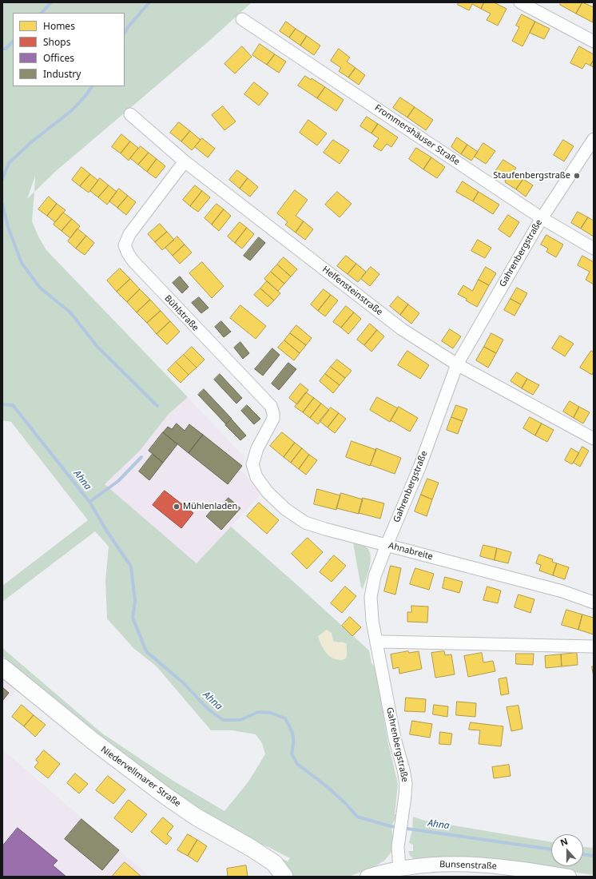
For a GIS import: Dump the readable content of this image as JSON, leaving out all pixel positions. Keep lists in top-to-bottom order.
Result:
{
  "streets": {
    "main road": ["Niedervellmarer Straße"],
    "street": [
      "Frommershäuser Straße",
      "Gahrenbergstraße",
      "Helfensteinstraße",
      "Bühlstraße",
      "Ahnabreite",
      "Bunsenstraße"
    ]
  },
  "crossings": [
    ["Frommershäuser Straße", "Gahrenbergstraße"],
    ["Gahrenbergstraße", "Helfensteinstraße"],
    ["Gahrenbergstraße", "Ahnabreite"],
    ["Gahrenbergstraße", "Bunsenstraße"],
    ["Helfensteinstraße", "Bühlstraße"],
    ["Bühlstraße", "Ahnabreite"]
  ],
  "water": ["Ahna"],
  "places": ["Staufenbergstraße", "Mühlenladen"],
  "legend": [
    "Homes",
    "Shops",
    "Offices",
    "Industry"
  ],
  "north": "top"
}
